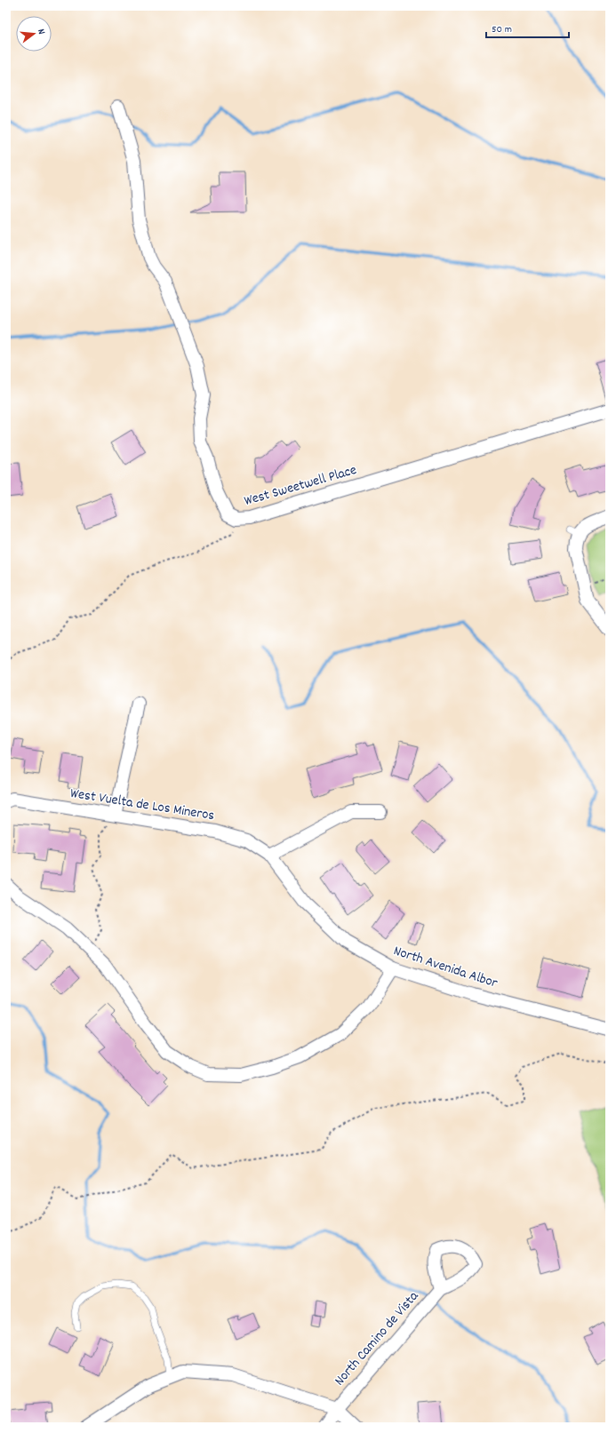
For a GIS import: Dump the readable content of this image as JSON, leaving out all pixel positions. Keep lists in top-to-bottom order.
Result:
{
  "streets": {
    "street": [
      "West Sweetwell Place",
      "West Vuelta de Los Mineros",
      "North Avenida Albor",
      "North Camino de Vista"
    ]
  },
  "crossings": [
    ["West Vuelta de Los Mineros", "North Avenida Albor"]
  ],
  "scale_bar": "50 m",
  "north": "right"
}
